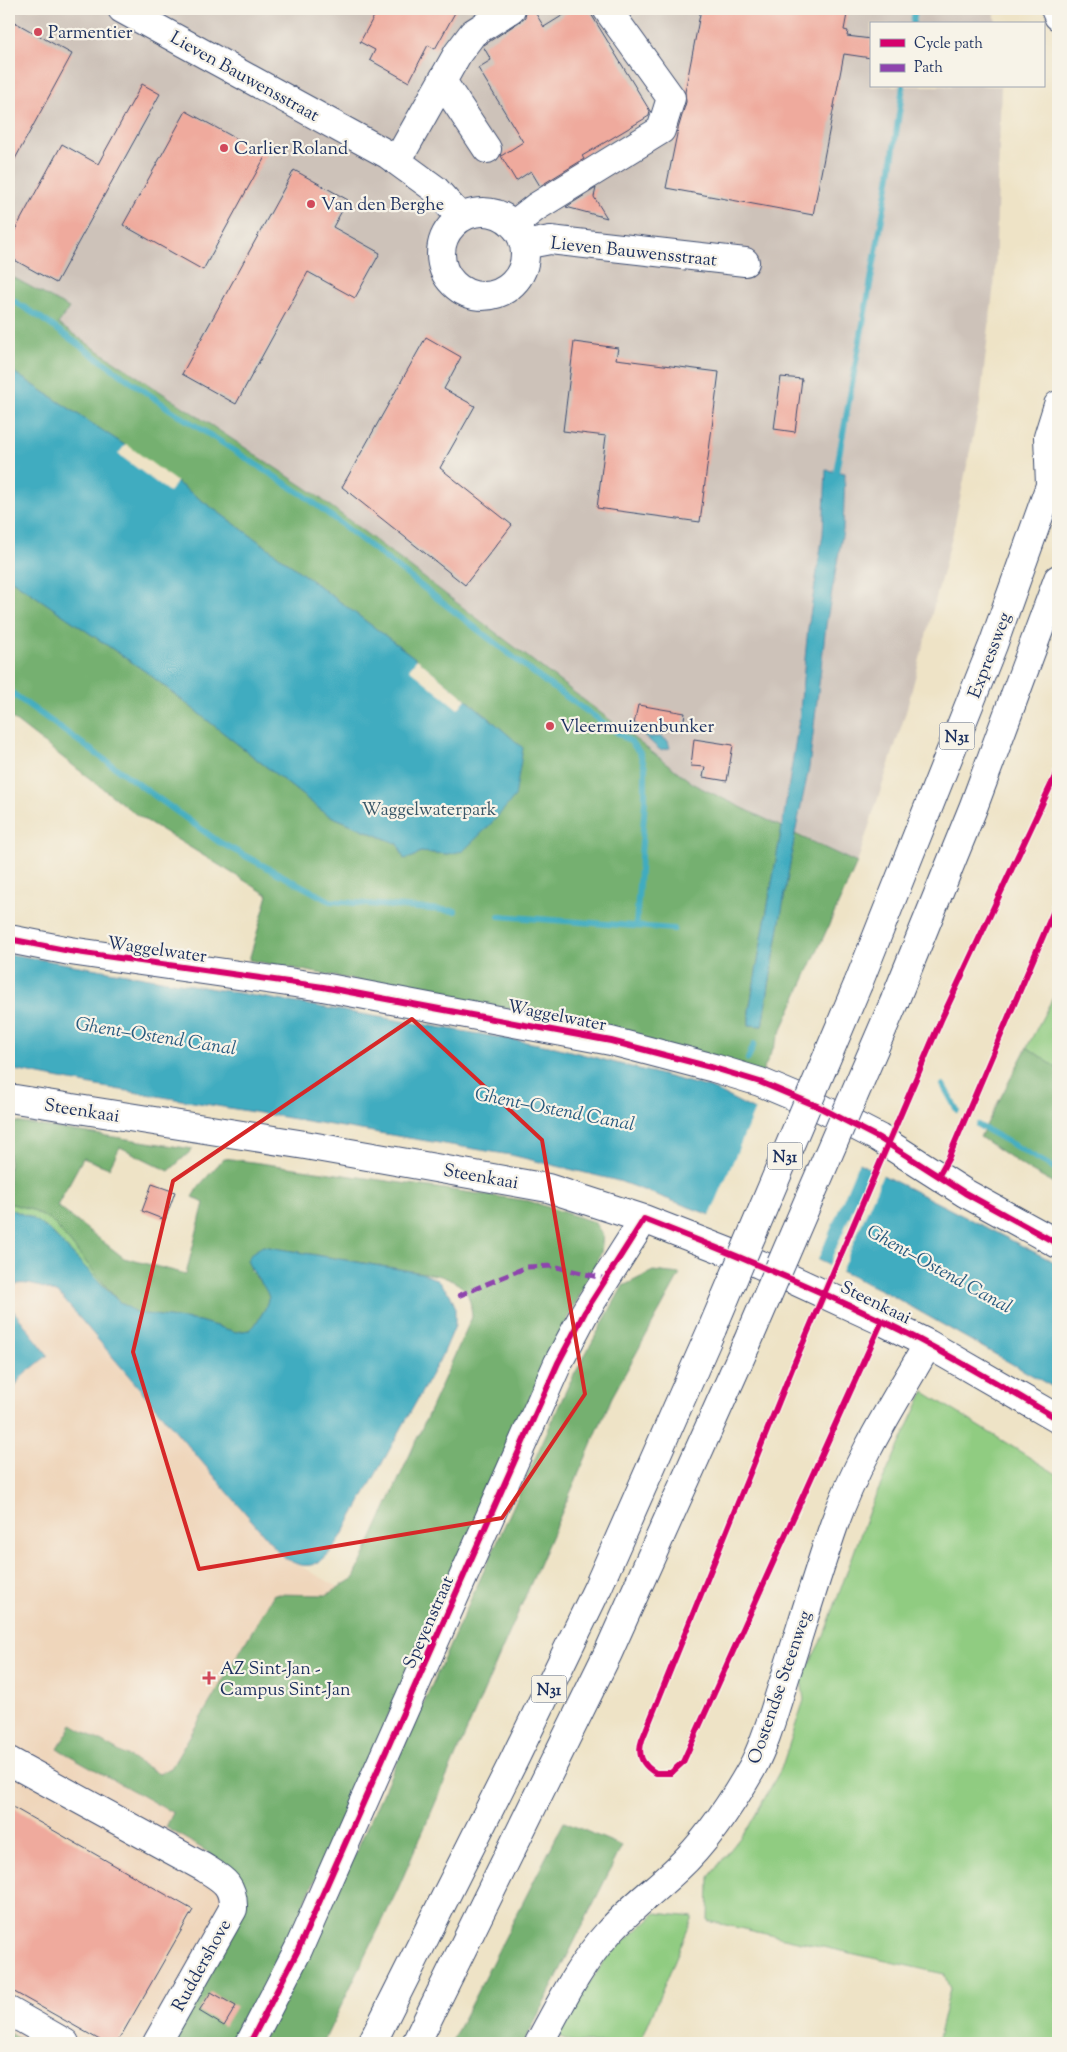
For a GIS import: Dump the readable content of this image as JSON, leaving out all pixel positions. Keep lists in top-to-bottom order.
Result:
{
  "streets": {
    "main road": [
      "Lieven Bauwensstraat",
      "Expressweg",
      "N31",
      "Waggelwater",
      "Steenkaai",
      "Speyenstraat",
      "Oostendse Steenweg",
      "Ruddershove"
    ]
  },
  "crossings": [
    ["Steenkaai", "Speyenstraat"],
    ["Steenkaai", "Oostendse Steenweg"]
  ],
  "water": ["Ghent–Ostend Canal"],
  "parks": ["Waggelwaterpark"],
  "places": {
    "other": [
      "Parmentier",
      "Carlier Roland",
      "Van den Berghe",
      "Vleermuizenbunker"
    ],
    "health": ["AZ Sint-Jan - Campus Sint-Jan"]
  },
  "legend": ["Cycle path", "Path"]
}
